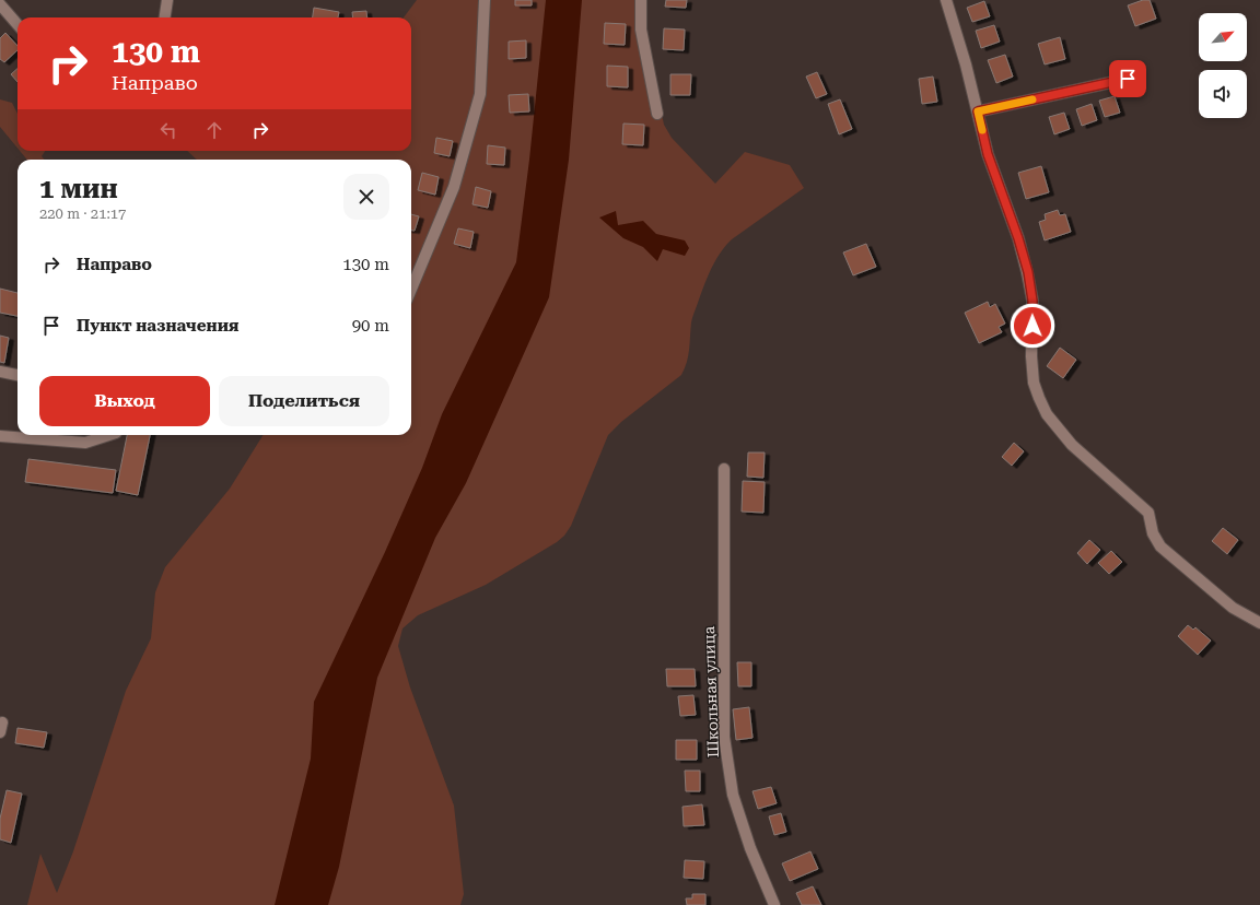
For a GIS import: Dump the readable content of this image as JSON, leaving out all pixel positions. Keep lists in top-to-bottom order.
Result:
{
  "streets": {
    "street": ["Школьная улица"]
  },
  "north": "top right",
  "page": {
    "turn": ["130 m", "Направо"],
    "heading": ["1 мин", "220 m · 21:17"],
    "list": [
      {
        "name": "Направо",
        "value": "130 m"
      },
      {
        "name": "Пункт назначения",
        "value": "90 m"
      }
    ],
    "buttons": ["Выход", "Поделиться"]
  }
}
